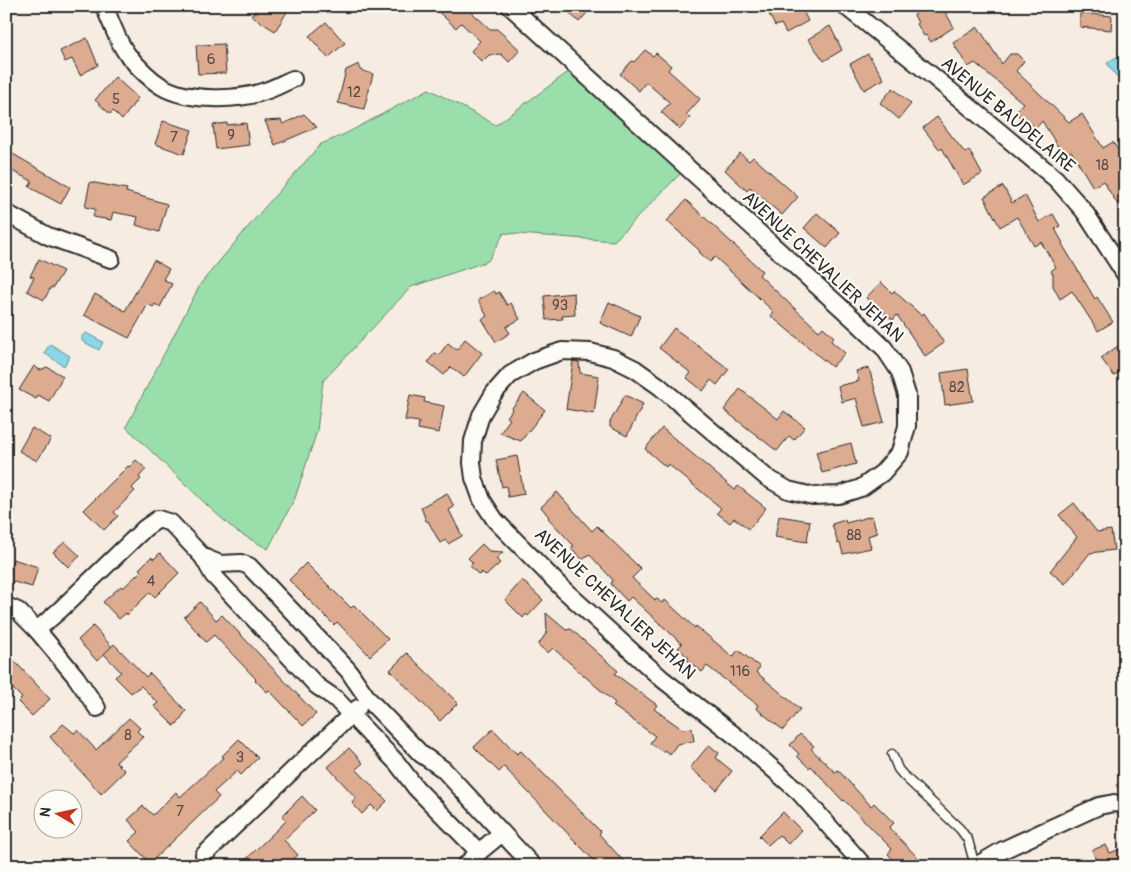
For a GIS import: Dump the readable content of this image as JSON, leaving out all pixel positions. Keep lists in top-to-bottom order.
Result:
{
  "streets": {
    "street": ["AVENUE BAUDELAIRE", "AVENUE CHEVALIER JEHAN"]
  },
  "house_numbers": [
    "6",
    "12",
    "5",
    "9",
    "7",
    "18",
    "93",
    "82",
    "88",
    "4",
    "116",
    "8",
    "3",
    "7"
  ],
  "north": "left"
}
